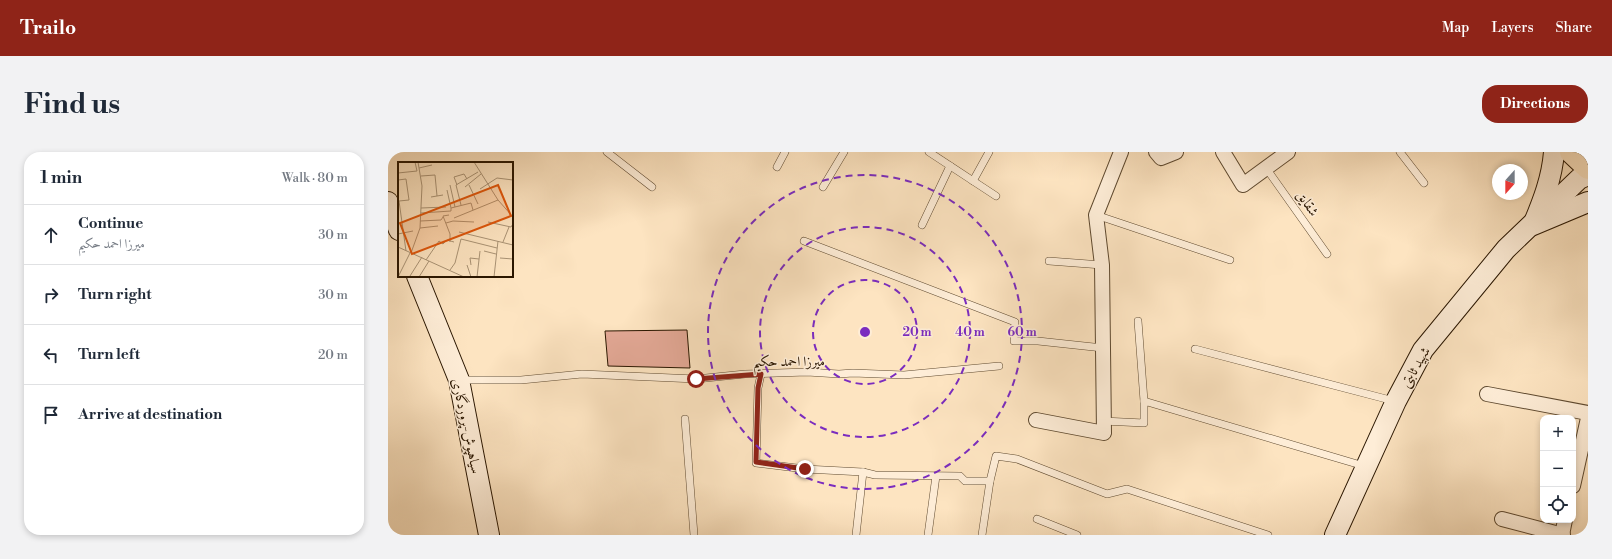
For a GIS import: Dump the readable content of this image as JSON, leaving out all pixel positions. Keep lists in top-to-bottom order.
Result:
{
  "streets": {
    "main road": ["شهید ثابتی", "سیاهپوش-پروردگاری"],
    "lane": ["شقایق", "میرزا احمد حکیم"]
  },
  "crossings": [
    ["میرزا احمد حکیم", "سیاهپوش-پروردگاری"]
  ],
  "north": "bottom",
  "page": {
    "header": "Trailo",
    "nav": ["Map", "Layers", "Share"],
    "buttons": "Directions",
    "title": "Find us",
    "heading": ["1 min", "Walk · 80 m"],
    "list": [
      ["Continue", "میرزا احمد حکیم", "30 m"],
      ["Turn right", "30 m"],
      ["Turn left", "20 m"],
      "Arrive at destination"
    ],
    "map_buttons": ["+", "−"]
  },
  "rings": ["20 m", "40 m", "60 m"]
}
